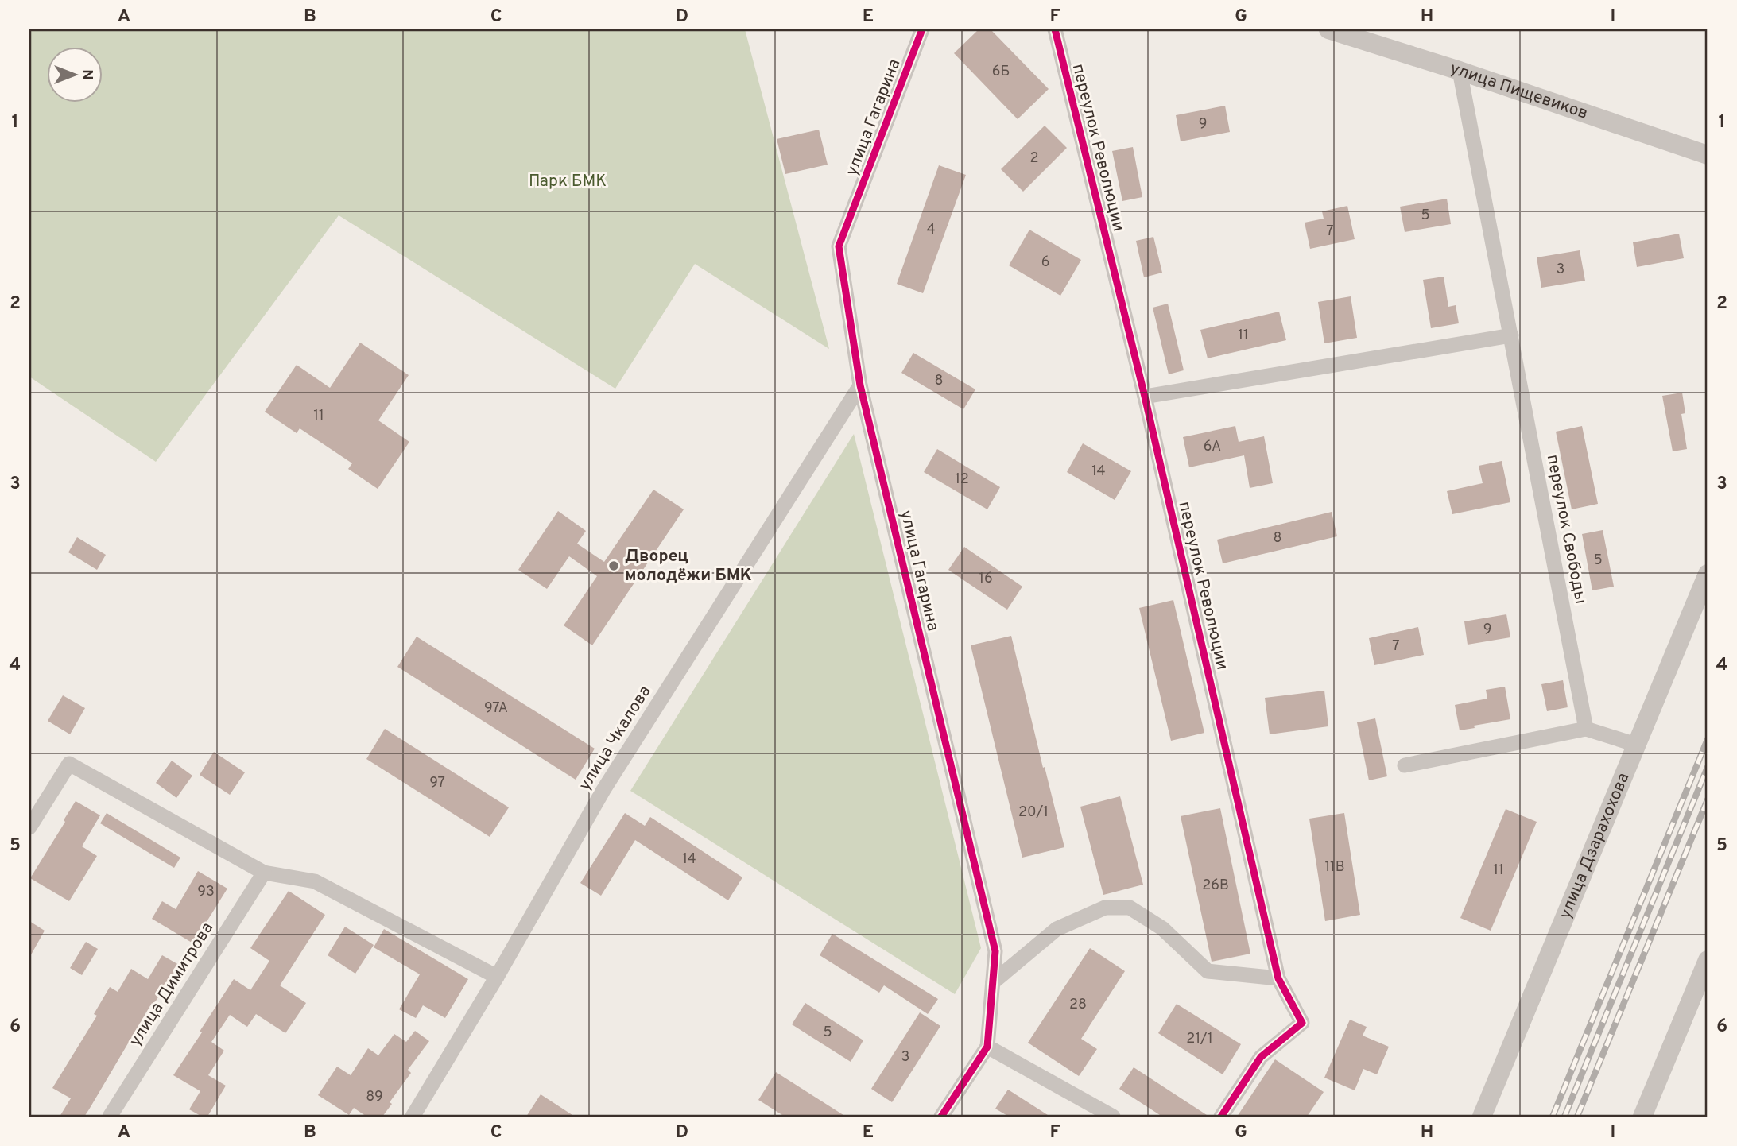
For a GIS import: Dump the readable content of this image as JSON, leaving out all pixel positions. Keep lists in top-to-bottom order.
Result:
{
  "streets": {
    "street": [
      "улица Пищевиков",
      "улица Гагарина",
      "переулок Революции",
      "переулок Свободы",
      "улица Чкалова",
      "улица Дзарахохова",
      "улица Димитрова"
    ]
  },
  "crossings": [
    ["улица Пищевиков", "переулок Свободы"],
    ["улица Гагарина", "улица Чкалова"]
  ],
  "parks": ["Парк БМК"],
  "places": ["Дворец молодёжи БМК"],
  "house_numbers": [
    "6Б",
    "9",
    "2",
    "5",
    "4",
    "7",
    "6",
    "3",
    "11",
    "8",
    "11",
    "6А",
    "14",
    "12",
    "8",
    "5",
    "16",
    "9",
    "7",
    "97А",
    "97",
    "20/1",
    "14",
    "11В",
    "11",
    "26В",
    "93",
    "28",
    "5",
    "21/1",
    "3",
    "89"
  ],
  "north": "right",
  "grid": {
    "columns": [
      "A",
      "B",
      "C",
      "D",
      "E",
      "F",
      "G",
      "H",
      "I"
    ],
    "rows": [
      "1",
      "2",
      "3",
      "4",
      "5",
      "6"
    ]
  }
}
